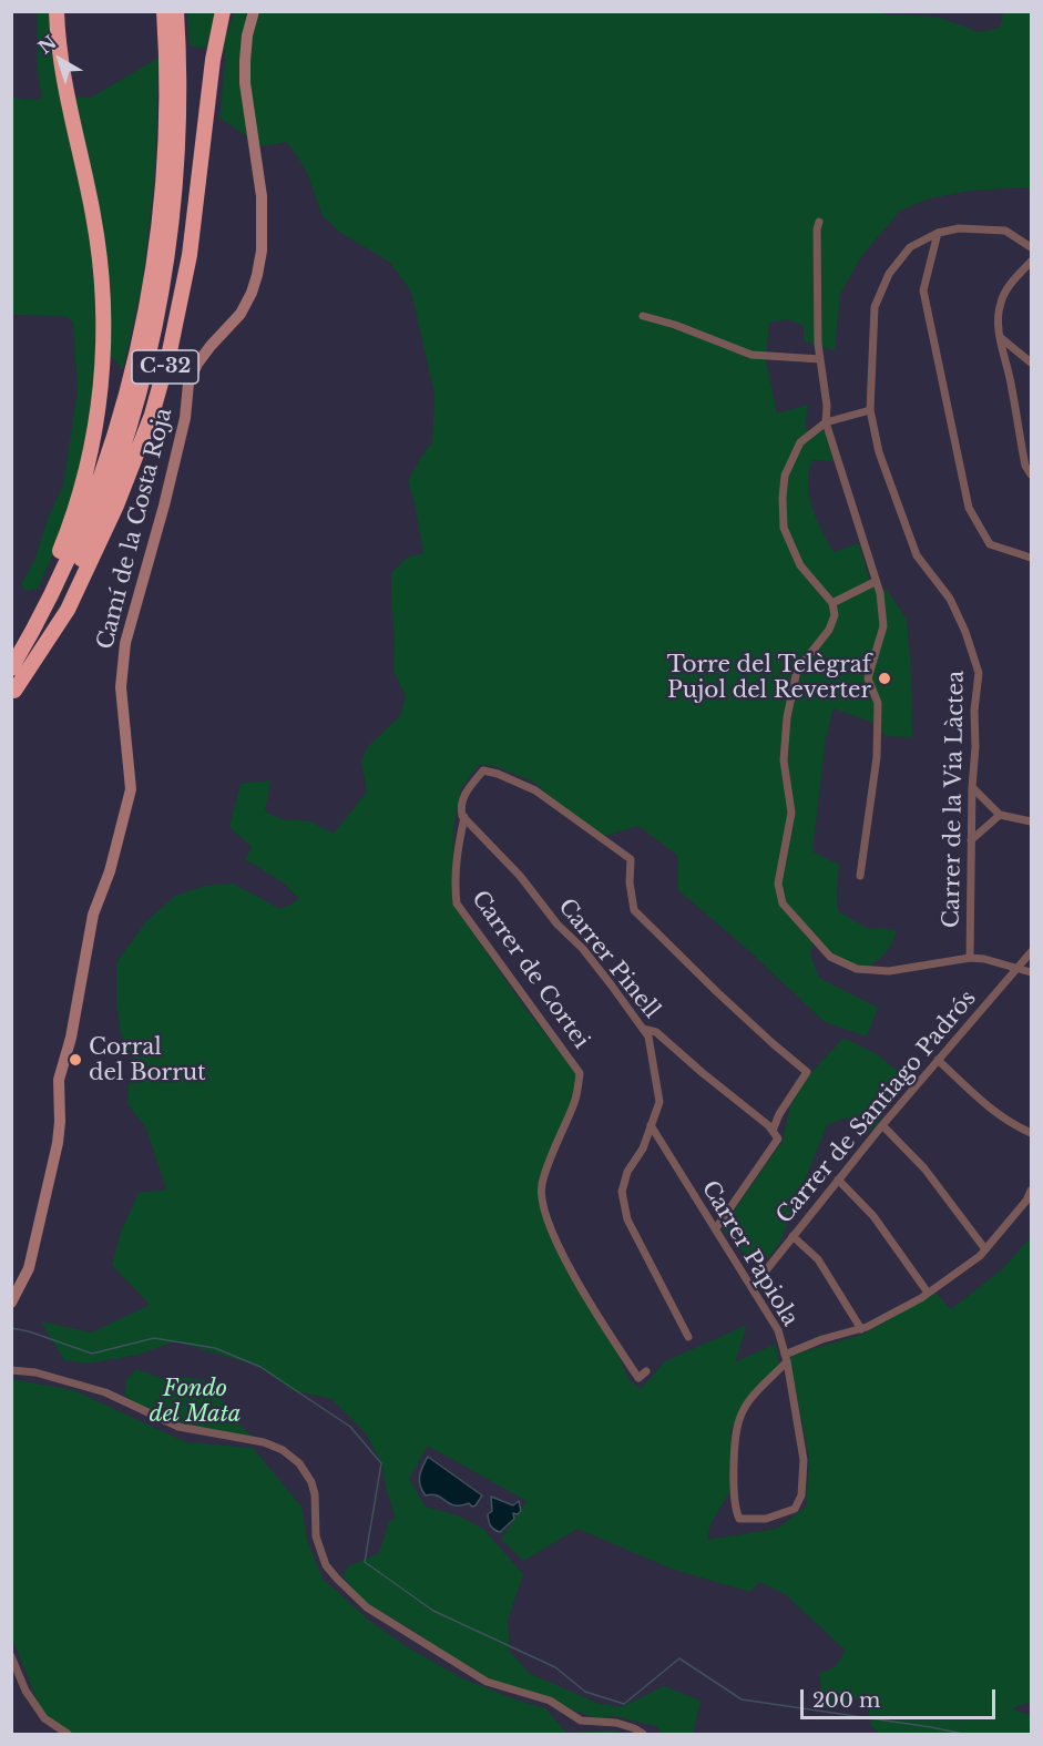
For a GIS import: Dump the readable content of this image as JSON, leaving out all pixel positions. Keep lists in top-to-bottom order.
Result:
{
  "streets": {
    "highway": ["C-32"],
    "street": [
      "Camí de la Costa Roja",
      "Carrer de la Via Làctea",
      "Carrer Pinell",
      "Carrer de Cortei",
      "Carrer de Santiago Padrós",
      "Carrer Papiola"
    ]
  },
  "crossings": [
    ["Carrer Pinell", "Carrer de Cortei"],
    ["Carrer Pinell", "Carrer Papiola"],
    ["Carrer de Santiago Padrós", "Carrer Papiola"]
  ],
  "parks": ["Fondo del Mata"],
  "places": ["Torre del Telègraf Pujol del Reverter", "Corral del Borrut"],
  "scale_bar": "200 m",
  "north": "top left"
}
